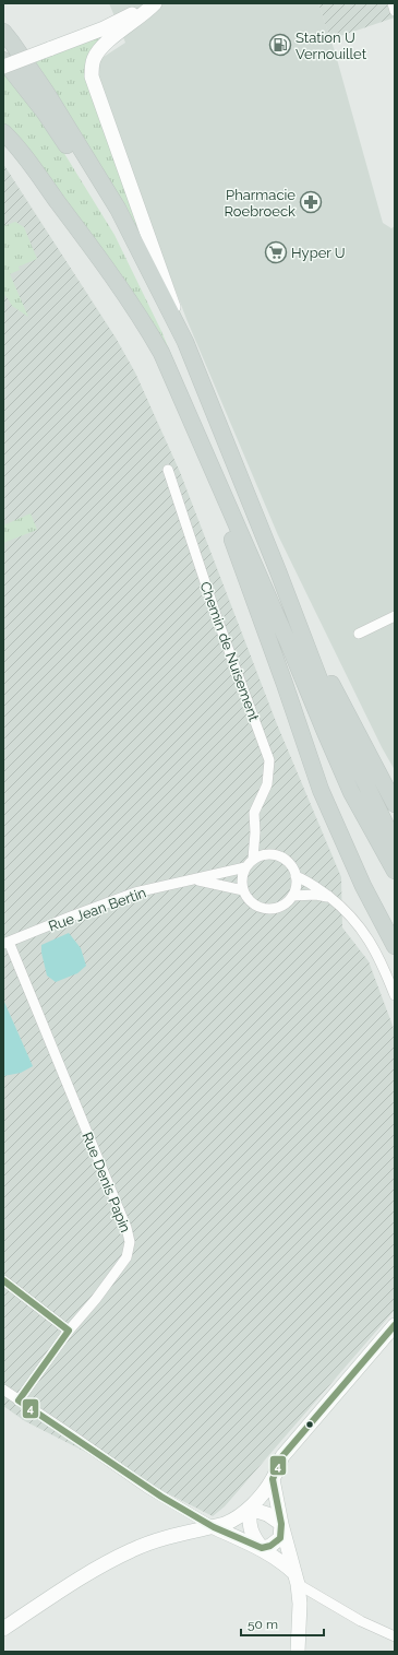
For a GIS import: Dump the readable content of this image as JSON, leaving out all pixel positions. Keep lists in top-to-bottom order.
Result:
{
  "streets": {
    "street": ["Chemin de Nuisement", "Rue Jean Bertin", "Rue Denis Papin"]
  },
  "crossings": [
    ["Chemin de Nuisement", "Rue Jean Bertin"],
    ["Rue Jean Bertin", "Rue Denis Papin"]
  ],
  "places": {
    "fuel station": ["Station U Vernouillet"],
    "pharmacy": ["Pharmacie Roebroeck"],
    "supermarket": ["Hyper U"]
  },
  "lines": ["transit line 4"],
  "scale_bar": "50 m"
}
